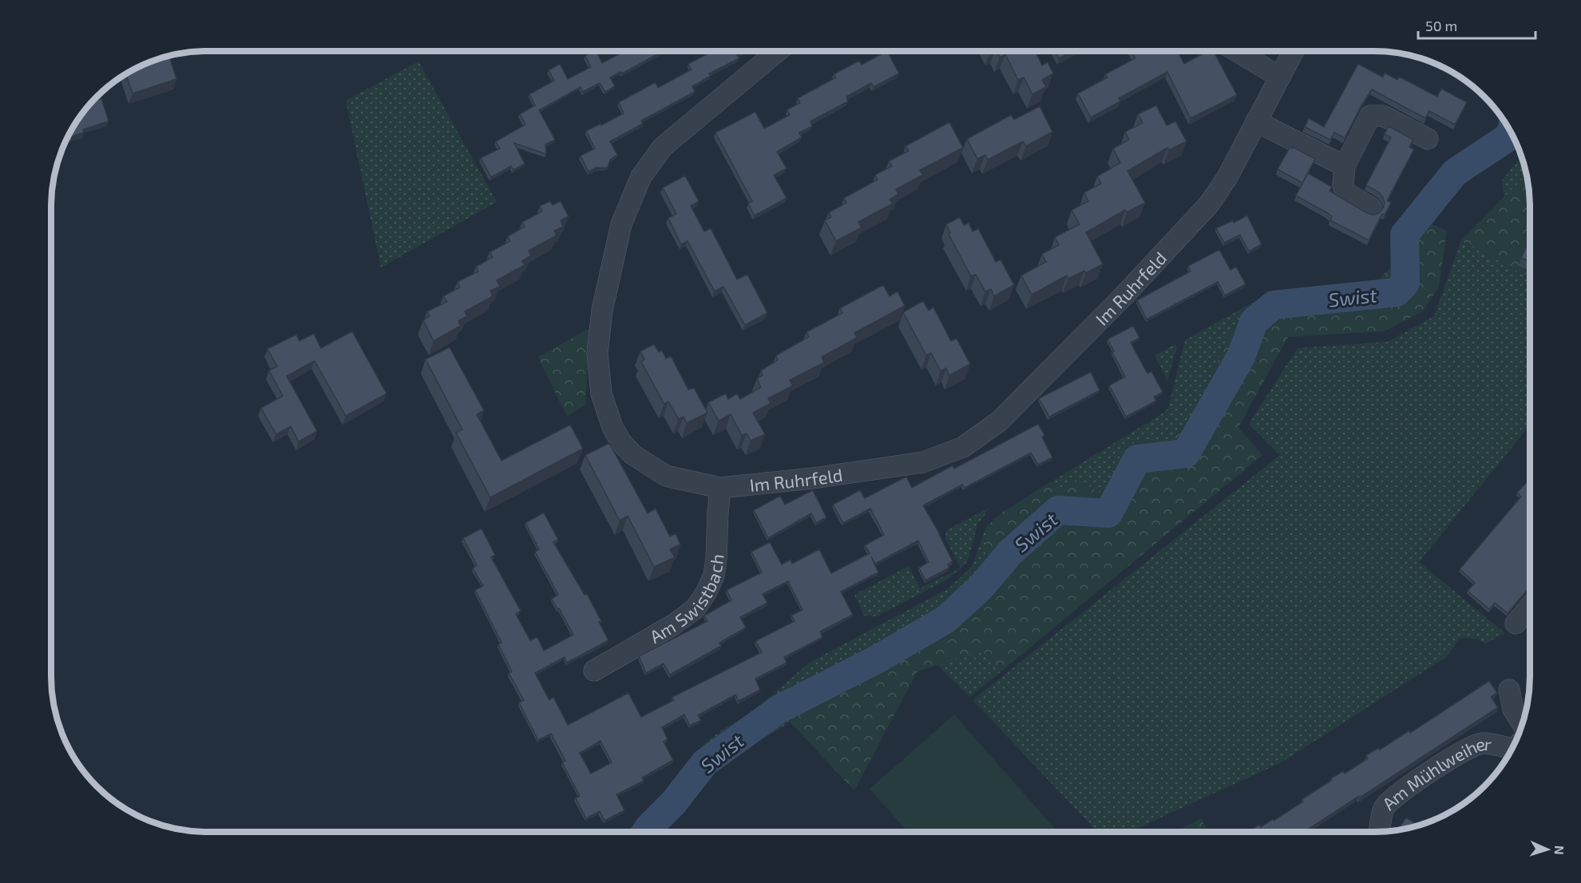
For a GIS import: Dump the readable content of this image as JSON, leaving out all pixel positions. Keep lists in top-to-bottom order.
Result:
{
  "streets": {
    "street": ["Im Ruhrfeld", "Am Swistbach", "Am Mühlweiher"]
  },
  "crossings": [
    ["Im Ruhrfeld", "Am Swistbach"]
  ],
  "water": ["Swist"],
  "scale_bar": "50 m",
  "north": "right"
}
